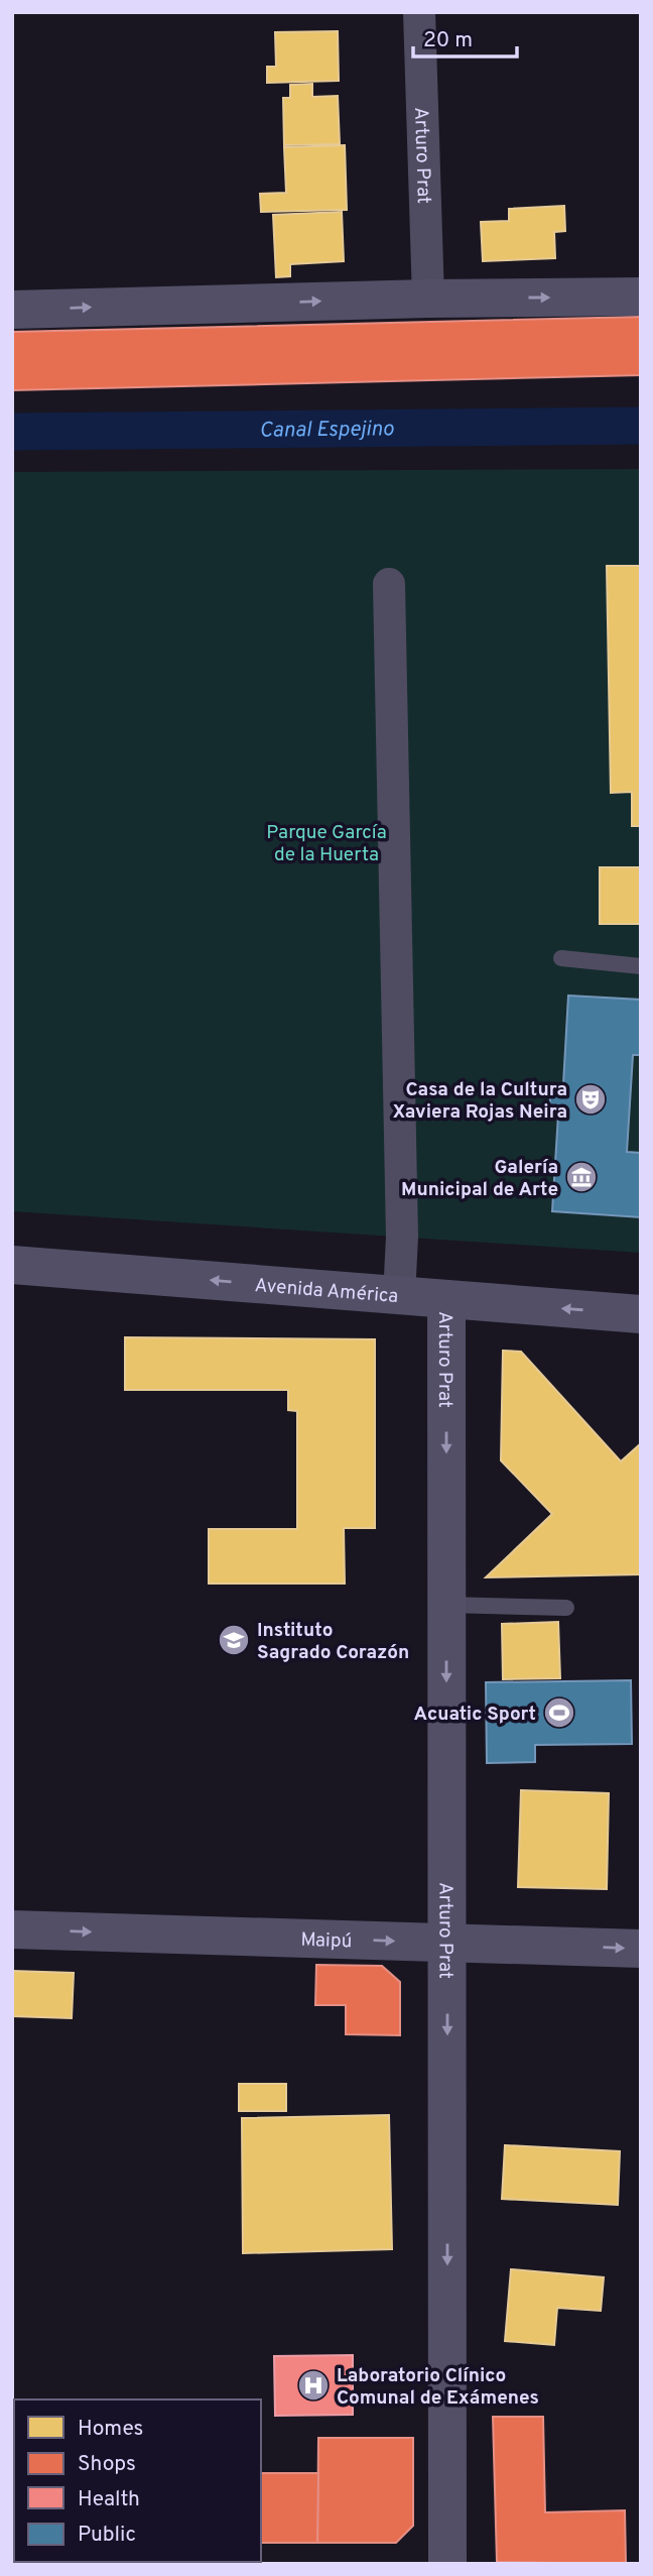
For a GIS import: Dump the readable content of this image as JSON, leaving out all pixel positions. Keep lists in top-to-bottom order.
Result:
{
  "streets": {
    "street": ["Arturo Prat", "Avenida América", "Maipú"]
  },
  "crossings": [
    ["Arturo Prat", "Avenida América"],
    ["Arturo Prat", "Maipú"]
  ],
  "one_way": ["Arturo Prat", "Avenida América", "Maipú"],
  "water": ["Canal Espejino"],
  "parks": ["Parque García de la Huerta"],
  "places": {
    "theatre": ["Casa de la Cultura Xaviera Rojas Neira"],
    "museum": ["Galería Municipal de Arte"],
    "school or university": ["Instituto Sagrado Corazón"],
    "sports": ["Acuatic Sport"],
    "hospital": ["Laboratorio Clínico Comunal de Exámenes"]
  },
  "legend": [
    "Homes",
    "Shops",
    "Health",
    "Public"
  ],
  "scale_bar": "20 m"
}
